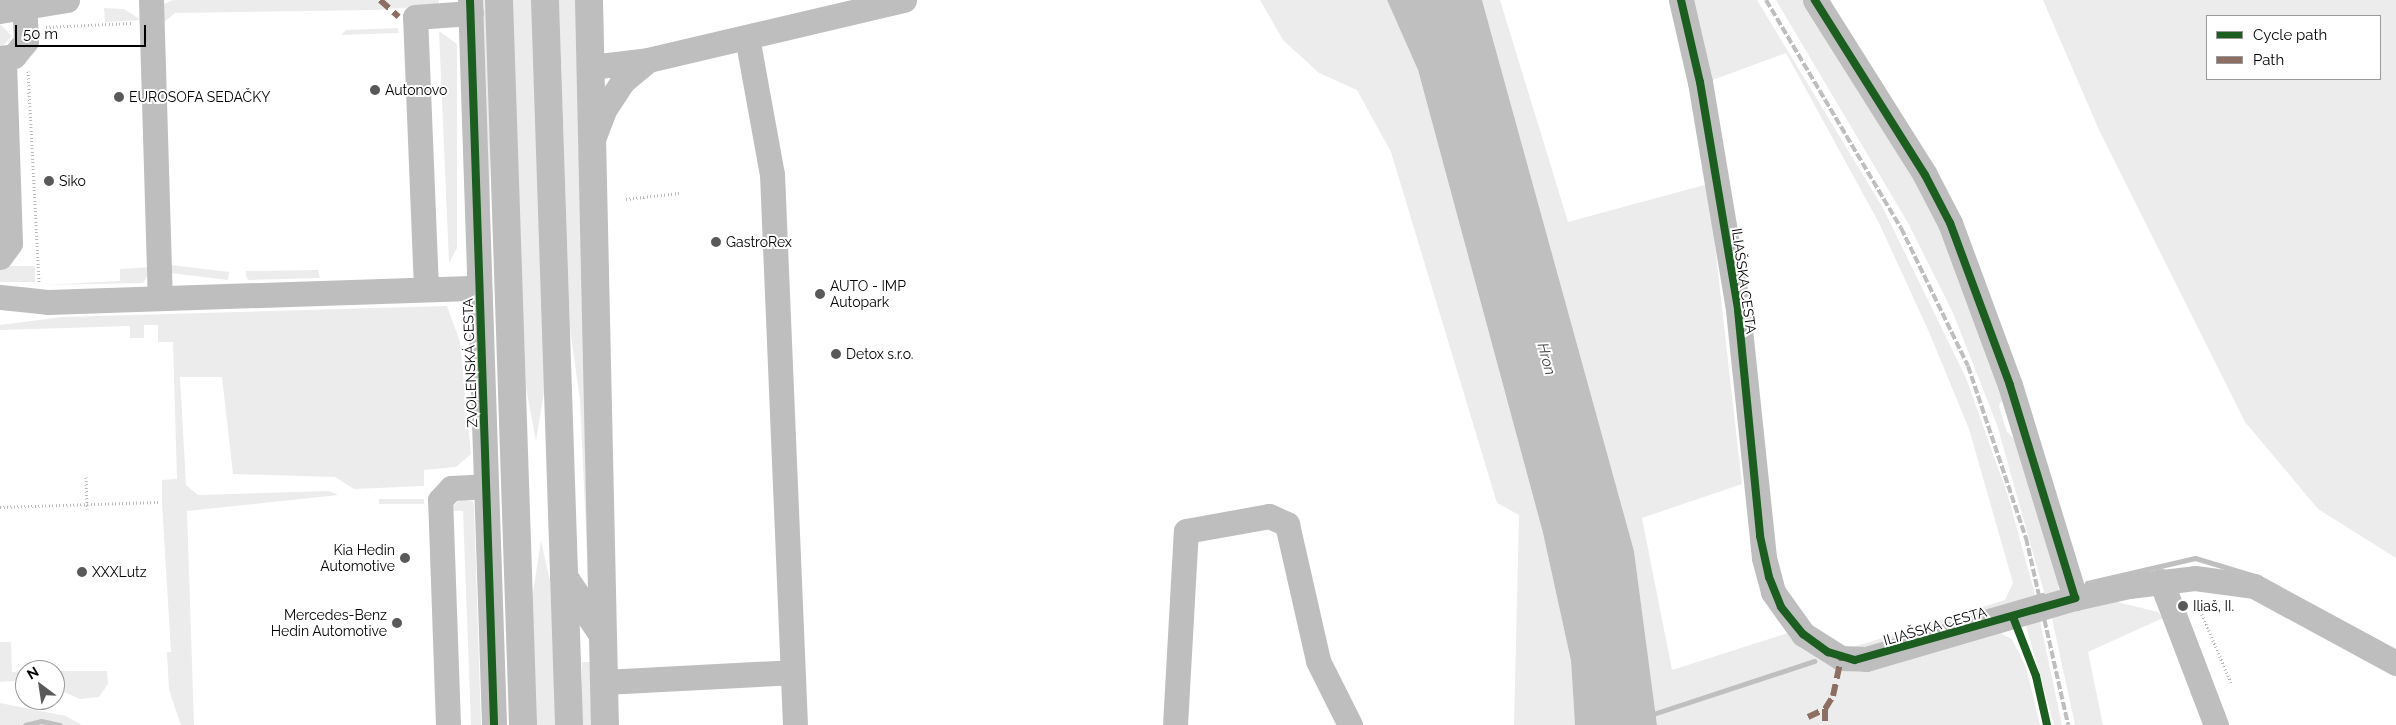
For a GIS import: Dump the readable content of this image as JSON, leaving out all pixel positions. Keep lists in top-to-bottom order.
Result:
{
  "streets": {
    "street": ["ILIAŠSKA CESTA", "ZVOLENSKÁ CESTA"]
  },
  "water": ["Hron"],
  "places": [
    "Autonovo",
    "EUROSOFA SEDAČKY",
    "Siko",
    "GastroRex",
    "AUTO - IMP Autopark",
    "Detox s.r.o.",
    "Kia Hedin Automotive",
    "XXXLutz",
    "Iliaš, II.",
    "Mercedes-Benz Hedin Automotive"
  ],
  "legend": ["Cycle path", "Path"],
  "scale_bar": "50 m",
  "north": "top left"
}
